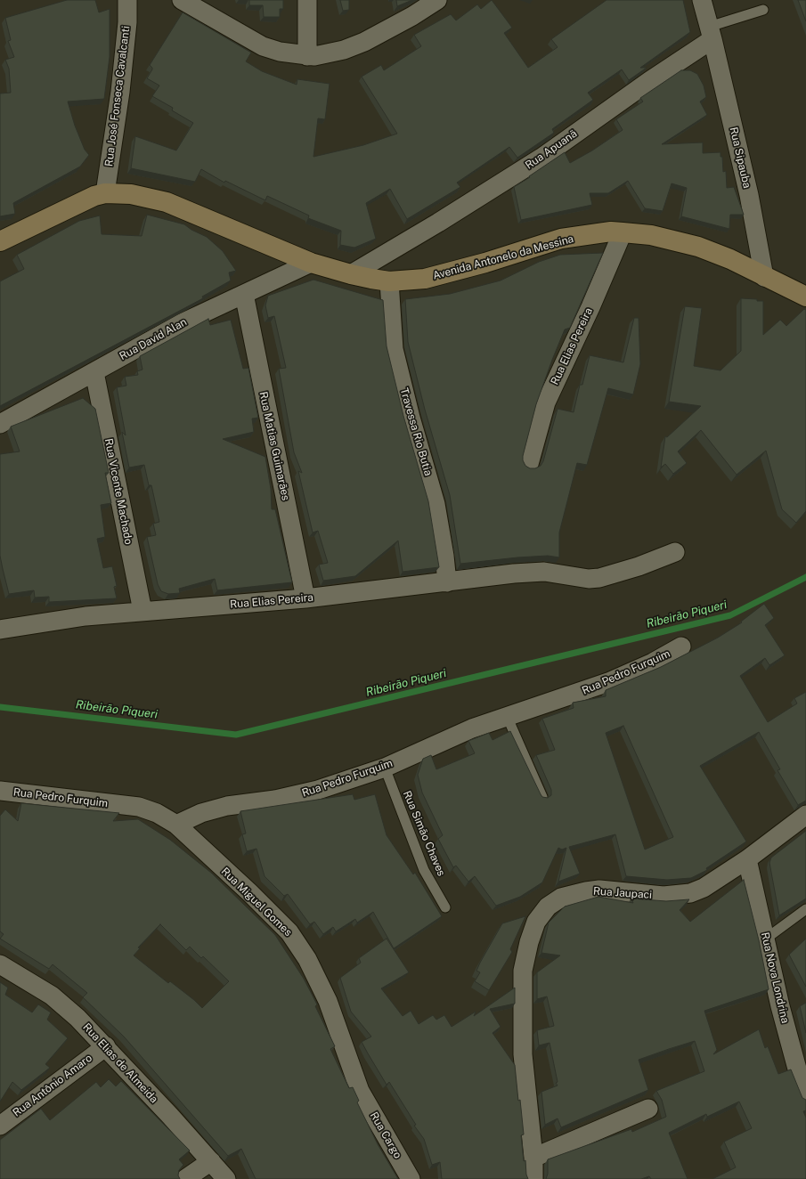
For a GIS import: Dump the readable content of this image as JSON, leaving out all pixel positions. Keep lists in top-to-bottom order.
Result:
{
  "streets": {
    "street": [
      "Rua José Fonseca Cavalcanti",
      "Rua Apuanã",
      "Rua Sipauba",
      "Avenida Antonelo da Messina",
      "Rua David Alan",
      "Rua Elias Pereira",
      "Travessa Rio Butia",
      "Rua Matias Guimarães",
      "Rua Vicente Machado",
      "Rua Pedro Furquim",
      "Rua Jaupaci",
      "Rua Miguel Gomes",
      "Rua Nova Londrina",
      "Rua Elias de Almeida",
      "Rua Antônio Amaro",
      "Rua Cargo"
    ],
    "lane": ["Rua Simão Chaves"]
  },
  "crossings": [
    ["Rua José Fonseca Cavalcanti", "Avenida Antonelo da Messina"],
    ["Rua Apuanã", "Rua Sipauba"],
    ["Rua Apuanã", "Avenida Antonelo da Messina"],
    ["Rua Sipauba", "Avenida Antonelo da Messina"],
    ["Avenida Antonelo da Messina", "Rua David Alan"],
    ["Avenida Antonelo da Messina", "Rua Elias Pereira"],
    ["Avenida Antonelo da Messina", "Travessa Rio Butia"],
    ["Rua David Alan", "Rua Matias Guimarães"],
    ["Rua David Alan", "Rua Vicente Machado"],
    ["Rua Elias Pereira", "Travessa Rio Butia"],
    ["Rua Elias Pereira", "Rua Matias Guimarães"],
    ["Rua Elias Pereira", "Rua Vicente Machado"],
    ["Rua Pedro Furquim", "Rua Simão Chaves"],
    ["Rua Pedro Furquim", "Rua Miguel Gomes"],
    ["Rua Jaupaci", "Rua Nova Londrina"],
    ["Rua Miguel Gomes", "Rua Cargo"],
    ["Rua Elias de Almeida", "Rua Antônio Amaro"]
  ],
  "water": ["Ribeirão Piqueri"]
}
